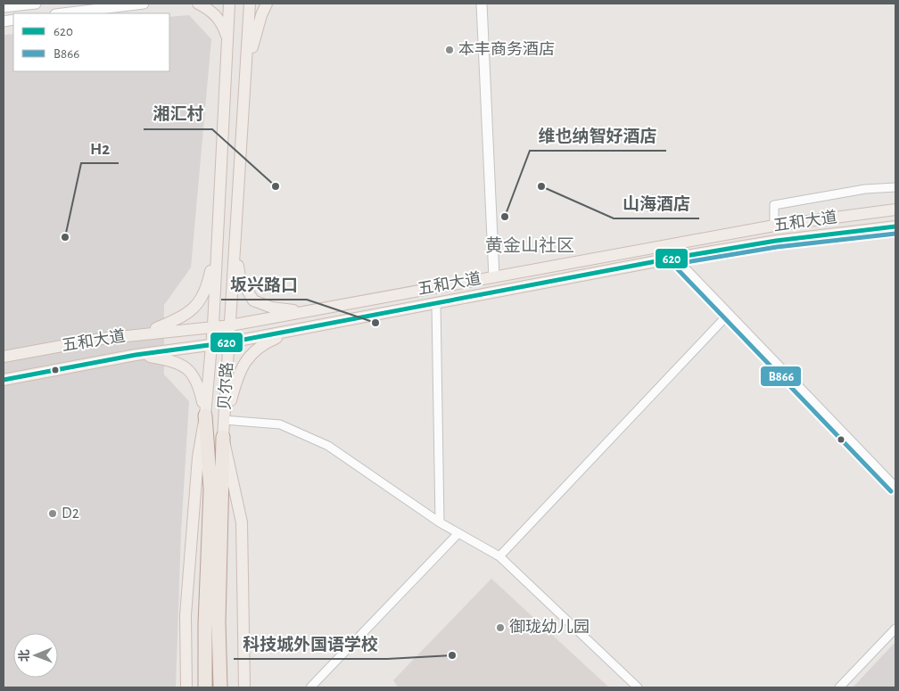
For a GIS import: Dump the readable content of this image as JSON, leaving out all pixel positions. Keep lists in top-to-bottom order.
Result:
{
  "streets": {
    "main road": ["五和大道", "贝尔路"]
  },
  "crossings": [
    ["五和大道", "贝尔路"]
  ],
  "districts": ["黄金山社区"],
  "places": [
    "本丰商务酒店",
    "湘汇村",
    "山海酒店",
    "维也纳智好酒店",
    "H2",
    "坂兴路口",
    "D2",
    "御珑幼儿园",
    "科技城外国语学校"
  ],
  "lines": ["transit line 620", "transit line B866"],
  "legend": ["620", "B866"],
  "north": "left"
}
